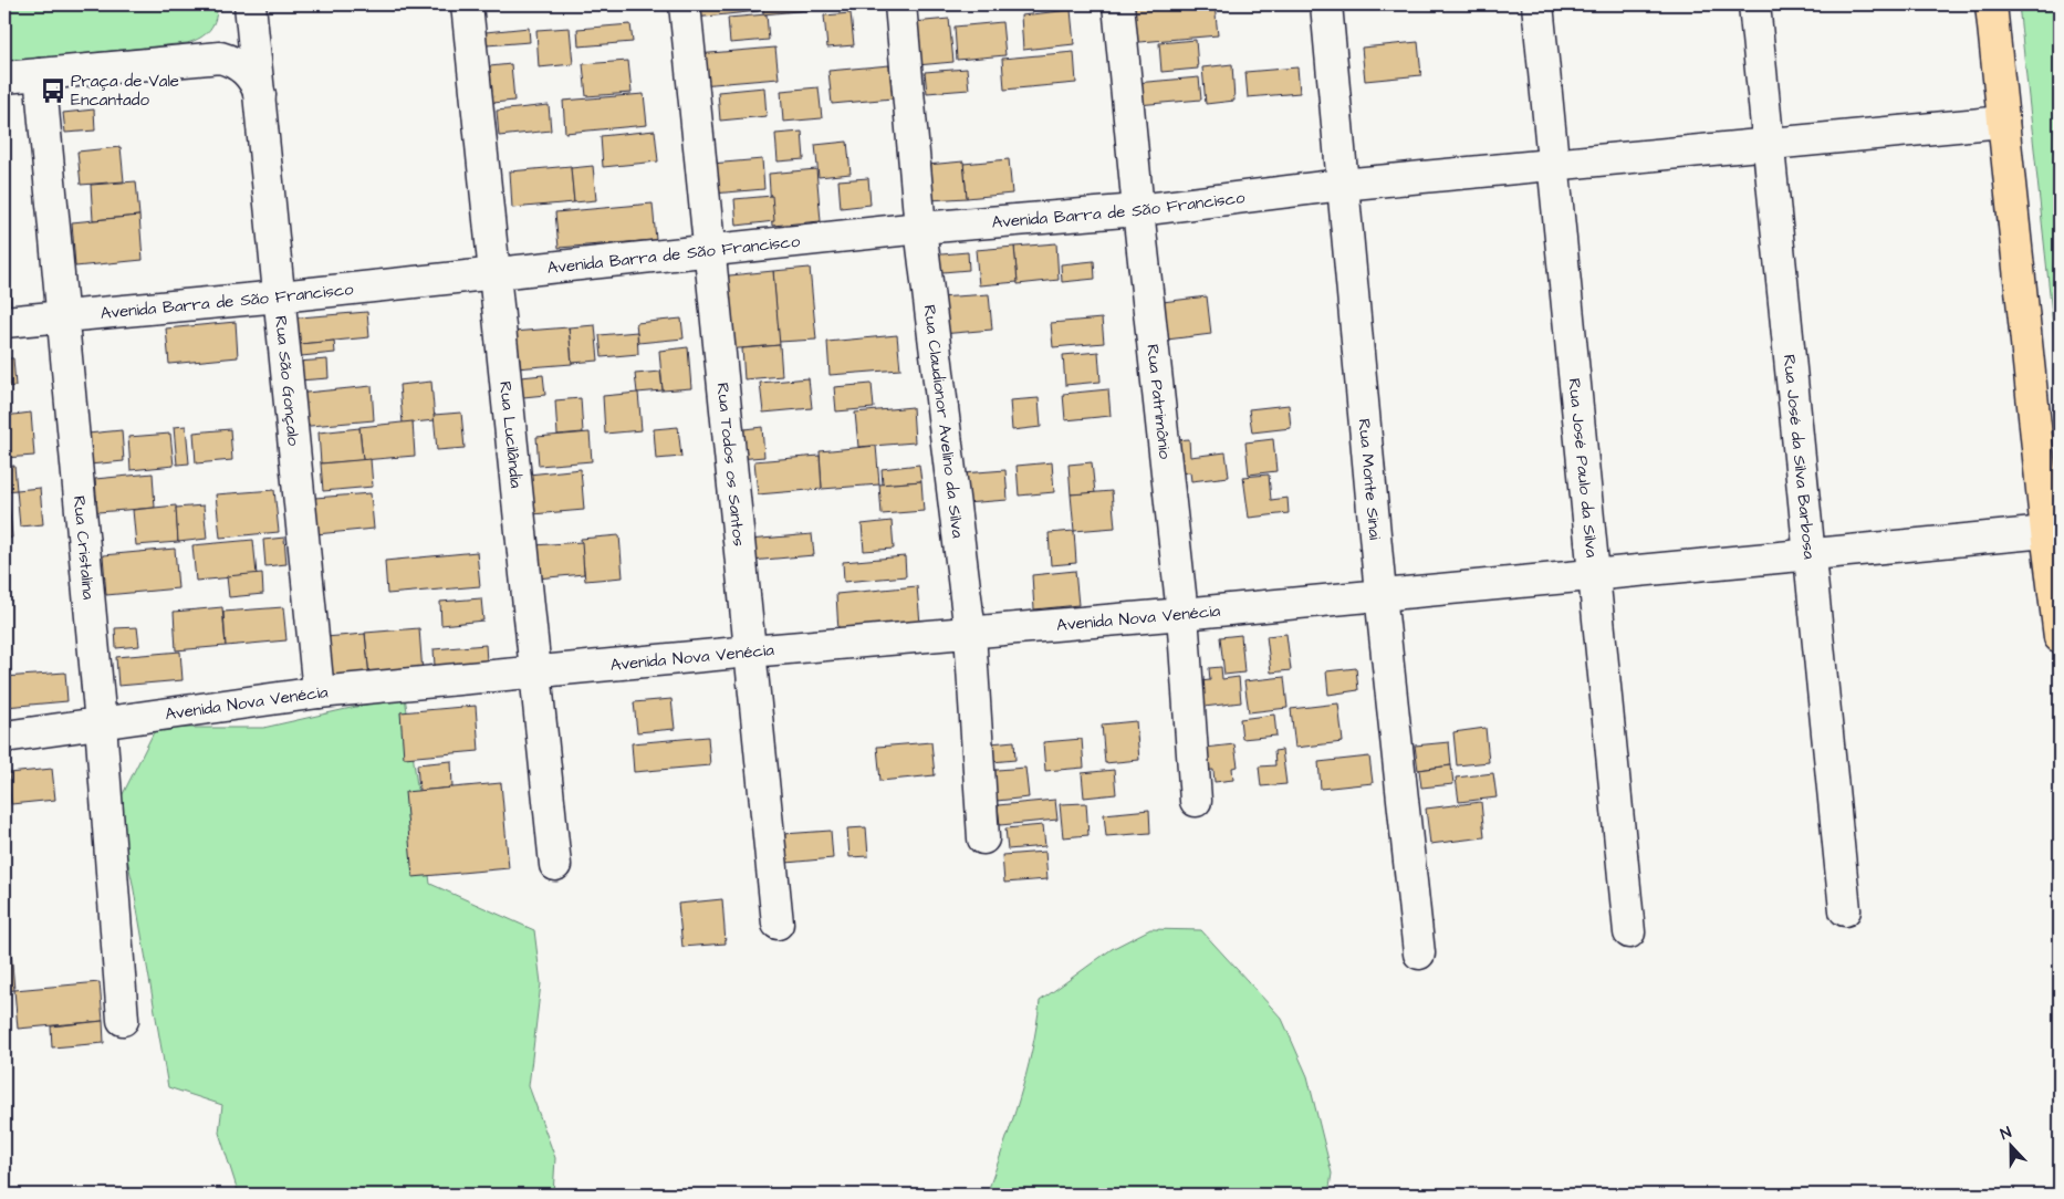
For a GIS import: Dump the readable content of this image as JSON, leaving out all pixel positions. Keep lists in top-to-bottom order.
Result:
{
  "streets": {
    "street": [
      "Avenida Barra de São Francisco",
      "Rua São Gonçalo",
      "Rua Patrimônio",
      "Rua Claudionor Avelino da Silva",
      "Rua Lucilândia",
      "Rua José da Silva Barbosa",
      "Rua Todos os Santos",
      "Rua José Paulo da Silva",
      "Rua Monte Sinai",
      "Rua Cristalina",
      "Avenida Nova Venécia"
    ]
  },
  "crossings": [
    ["Avenida Barra de São Francisco", "Rua São Gonçalo"],
    ["Avenida Barra de São Francisco", "Rua Patrimônio"],
    ["Avenida Barra de São Francisco", "Rua Claudionor Avelino da Silva"],
    ["Avenida Barra de São Francisco", "Rua Lucilândia"],
    ["Avenida Barra de São Francisco", "Rua José da Silva Barbosa"],
    ["Avenida Barra de São Francisco", "Rua Todos os Santos"],
    ["Avenida Barra de São Francisco", "Rua José Paulo da Silva"],
    ["Avenida Barra de São Francisco", "Rua Monte Sinai"],
    ["Avenida Barra de São Francisco", "Rua Cristalina"],
    ["Rua São Gonçalo", "Avenida Nova Venécia"],
    ["Rua Patrimônio", "Avenida Nova Venécia"],
    ["Rua Claudionor Avelino da Silva", "Avenida Nova Venécia"],
    ["Rua Lucilândia", "Avenida Nova Venécia"],
    ["Rua José da Silva Barbosa", "Avenida Nova Venécia"],
    ["Rua Todos os Santos", "Avenida Nova Venécia"],
    ["Rua José Paulo da Silva", "Avenida Nova Venécia"],
    ["Rua Monte Sinai", "Avenida Nova Venécia"],
    ["Rua Cristalina", "Avenida Nova Venécia"]
  ],
  "places": {
    "bus stop": ["Praça de Vale Encantado"]
  },
  "north": "top"
}
